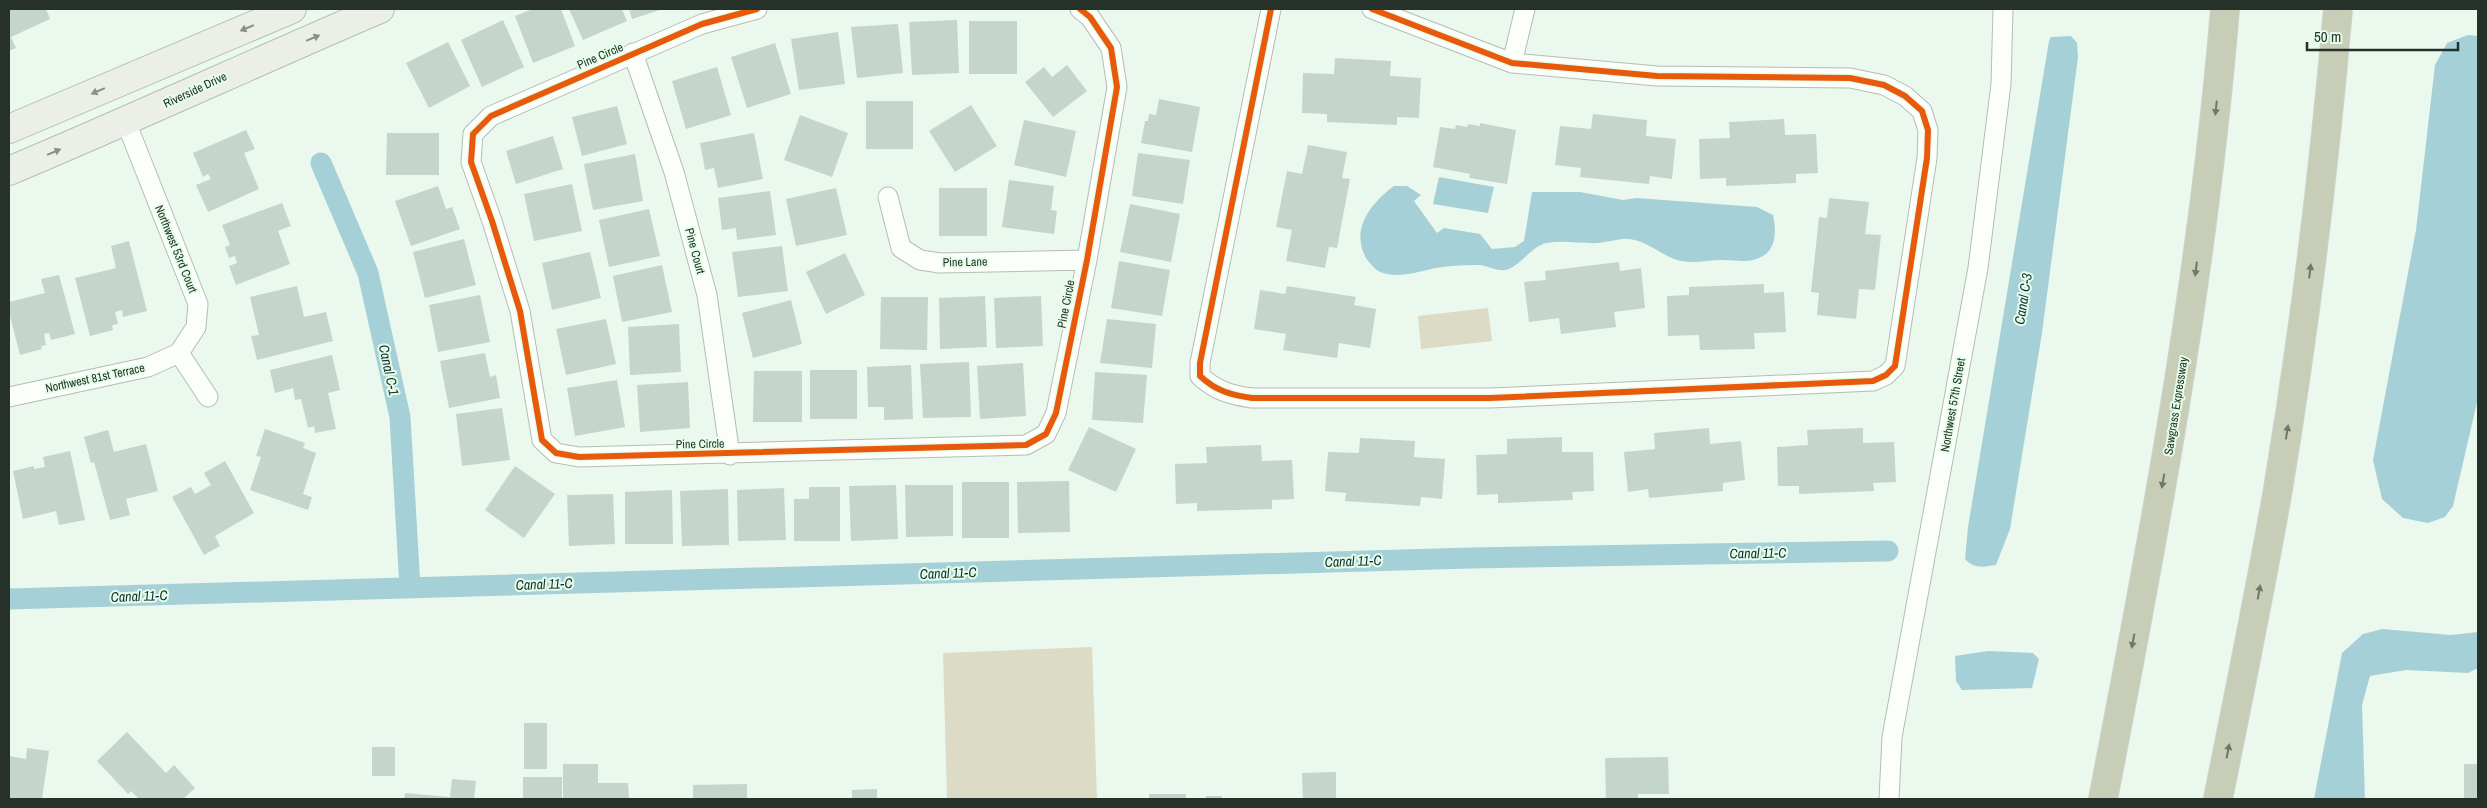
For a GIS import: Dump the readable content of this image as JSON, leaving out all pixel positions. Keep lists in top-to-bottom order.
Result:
{
  "streets": {
    "highway": ["Sawgrass Expressway"],
    "street": [
      "Pine Circle",
      "Riverside Drive",
      "Northwest 53rd Court",
      "Pine Court",
      "Pine Lane",
      "Northwest 81st Terrace",
      "Northwest 57th Street"
    ]
  },
  "crossings": [
    ["Pine Circle", "Pine Court"],
    ["Pine Circle", "Pine Lane"],
    ["Riverside Drive", "Northwest 53rd Court"],
    ["Northwest 53rd Court", "Northwest 81st Terrace"]
  ],
  "water": ["Canal C-3", "Canal C-1", "Canal 11-C"],
  "scale_bar": "50 m"
}
